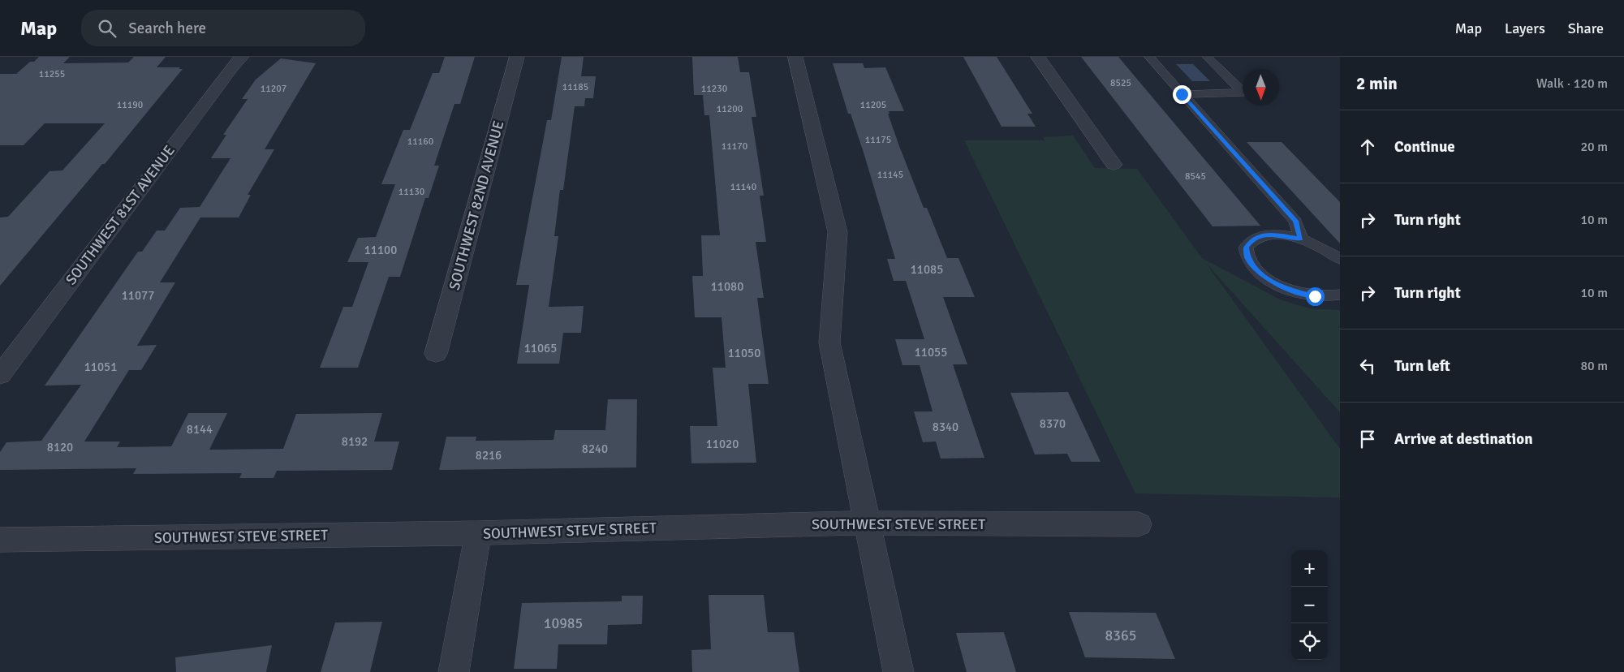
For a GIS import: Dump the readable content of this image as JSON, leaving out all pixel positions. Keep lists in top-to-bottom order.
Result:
{
  "streets": {
    "street": ["SOUTHWEST 82ND AVENUE", "SOUTHWEST 81ST AVENUE", "SOUTHWEST STEVE STREET"]
  },
  "house_numbers": [
    "11255",
    "8525",
    "11185",
    "11207",
    "11230",
    "11190",
    "11205",
    "11200",
    "11175",
    "11160",
    "11170",
    "11145",
    "8545",
    "11140",
    "11130",
    "11100",
    "11085",
    "11080",
    "11077",
    "11065",
    "11055",
    "11050",
    "11051",
    "8370",
    "8340",
    "8144",
    "8192",
    "11020",
    "8120",
    "8240",
    "8216",
    "10985",
    "8365"
  ],
  "north": "bottom",
  "page": {
    "header": "Map",
    "search": "Search here",
    "nav": ["Map", "Layers", "Share"],
    "heading": ["2 min", "Walk · 120 m"],
    "list": [
      ["Continue", "20 m"],
      ["Turn right", "10 m"],
      ["Turn right", "10 m"],
      ["Turn left", "80 m"],
      "Arrive at destination"
    ],
    "map_buttons": ["+", "−"]
  }
}
